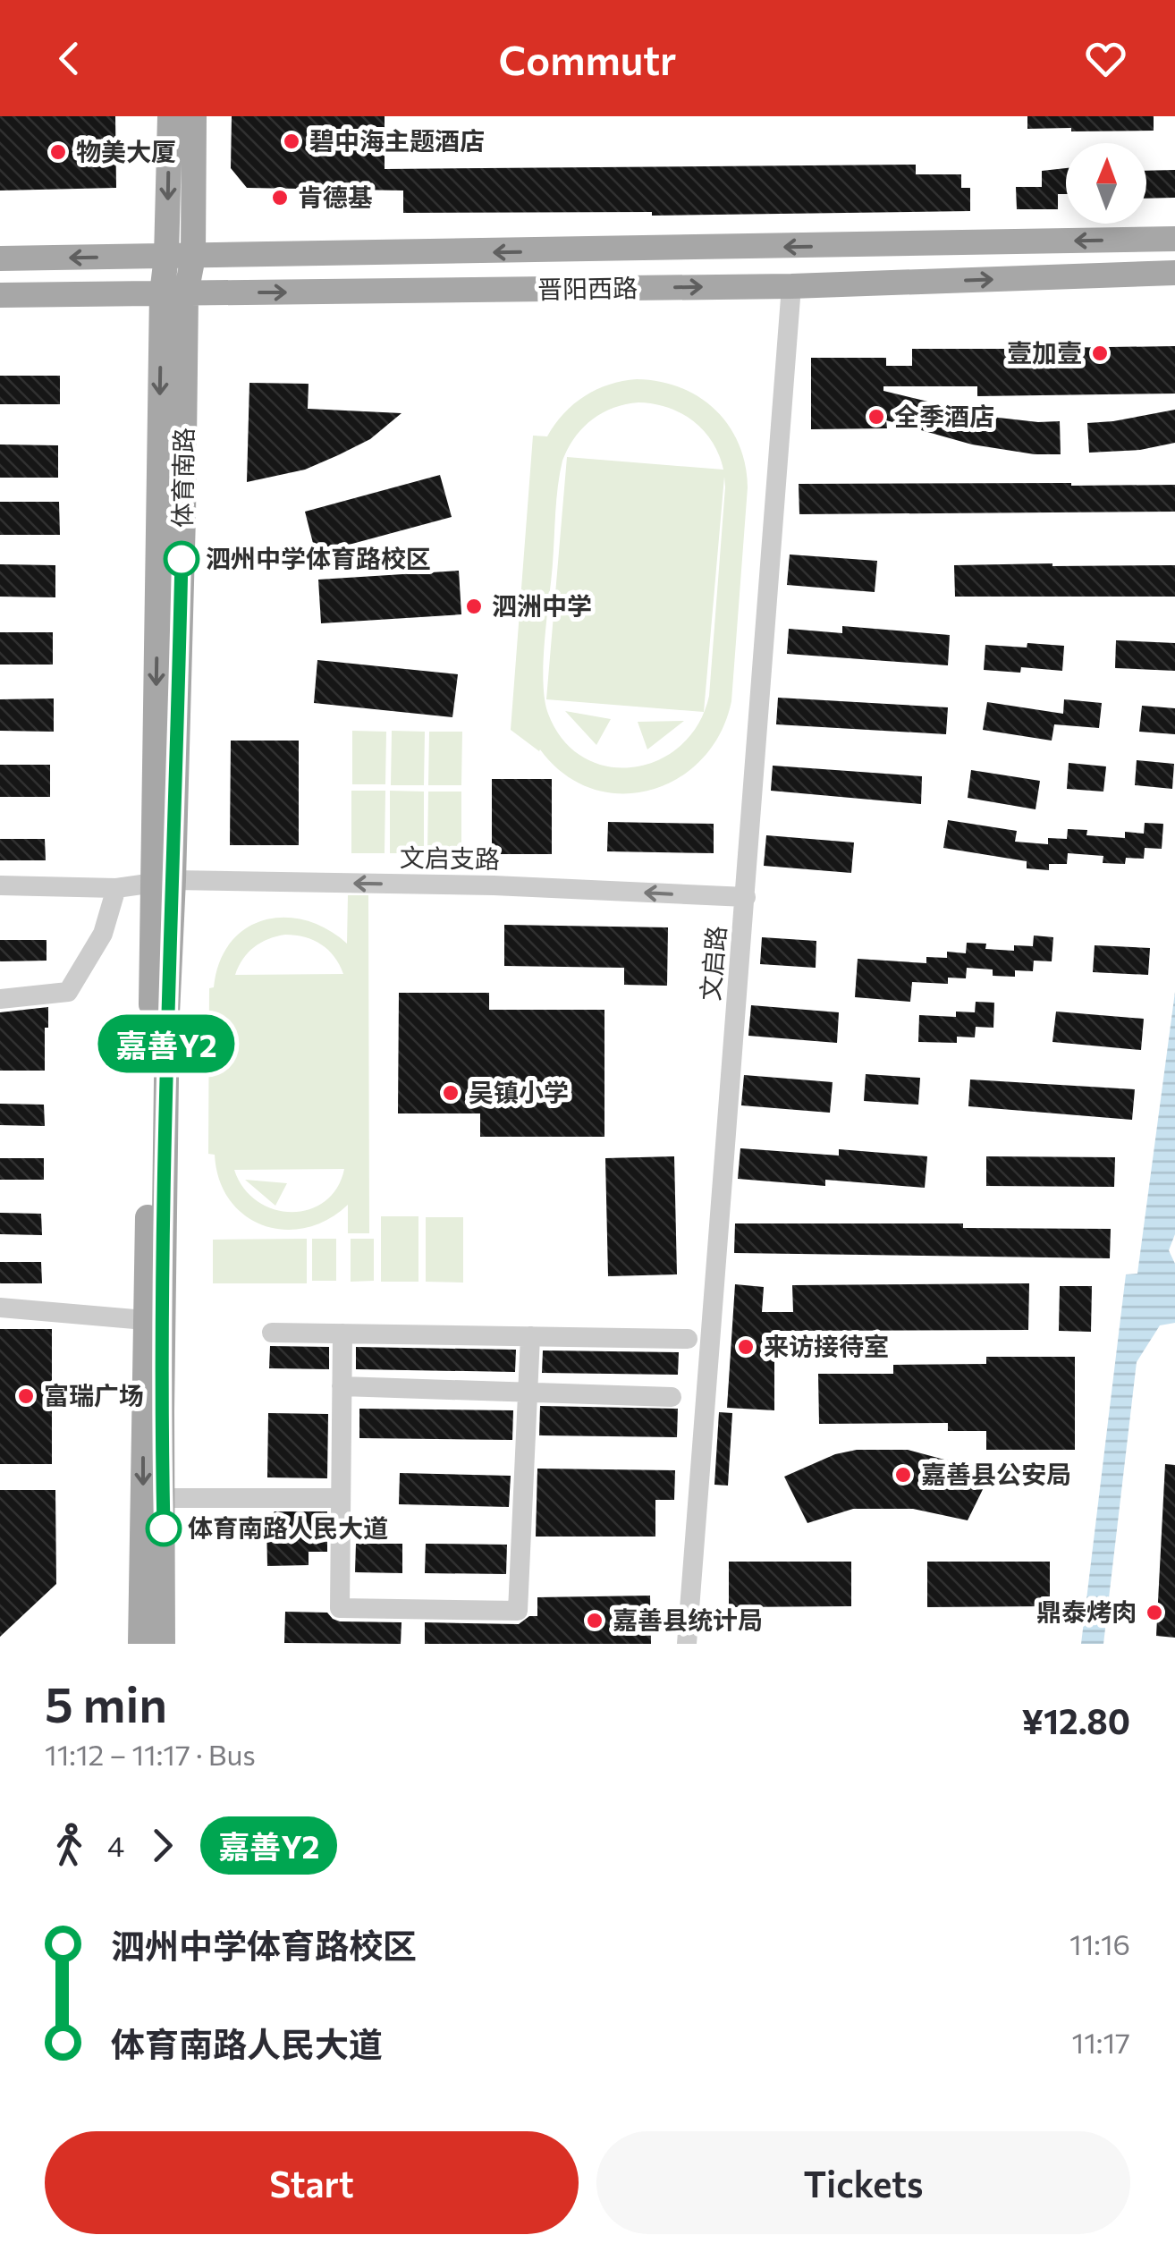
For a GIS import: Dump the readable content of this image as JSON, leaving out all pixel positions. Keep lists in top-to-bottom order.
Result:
{
  "streets": {
    "main road": ["晋阳西路", "体育南路"],
    "street": ["文启支路", "文启路"]
  },
  "crossings": [
    ["晋阳西路", "体育南路"],
    ["晋阳西路", "文启路"],
    ["体育南路", "文启支路"],
    ["文启支路", "文启路"]
  ],
  "one_way": ["文启支路"],
  "places": [
    "碧中海主题酒店",
    "物美大厦",
    "肯德基",
    "壹加壹",
    "全季酒店",
    "泗州中学体育路校区",
    "泗洲中学",
    "吴镇小学",
    "来访接待室",
    "富瑞广场",
    "嘉善县公安局",
    "体育南路人民大道",
    "鼎泰烤肉",
    "嘉善县统计局"
  ],
  "lines": ["bus line 嘉善Y2"],
  "north": "top",
  "page": {
    "header": "Commutr",
    "on_map": "嘉善Y2",
    "heading": ["5 min", "11:12 – 11:17 · Bus", "¥12.80"],
    "legs": ["4", "嘉善Y2"],
    "list": [
      {
        "name": "泗州中学体育路校区",
        "value": "11:16"
      },
      {
        "name": "体育南路人民大道",
        "value": "11:17"
      }
    ],
    "buttons": ["Start", "Tickets"]
  }
}
